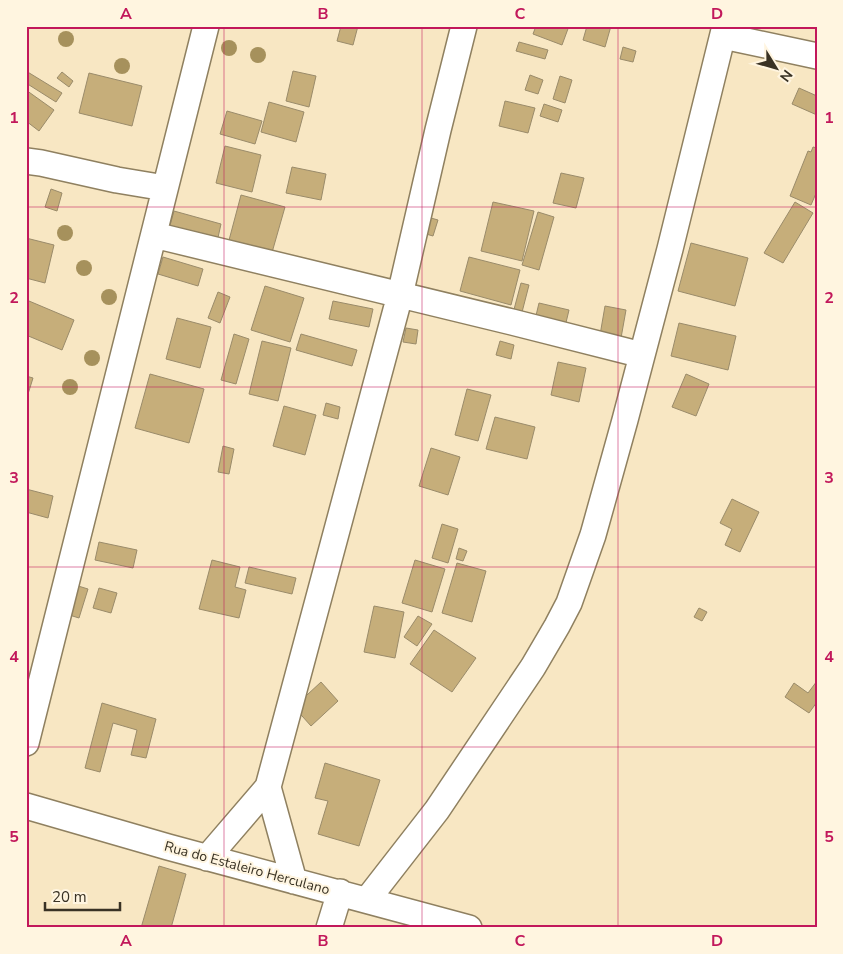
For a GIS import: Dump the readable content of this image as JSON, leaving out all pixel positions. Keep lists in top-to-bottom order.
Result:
{
  "streets": {
    "street": ["Rua do Estaleiro Herculano"]
  },
  "scale_bar": "20 m",
  "north": "bottom right",
  "grid": {
    "columns": [
      "A",
      "B",
      "C",
      "D"
    ],
    "rows": [
      "1",
      "2",
      "3",
      "4",
      "5"
    ]
  }
}
